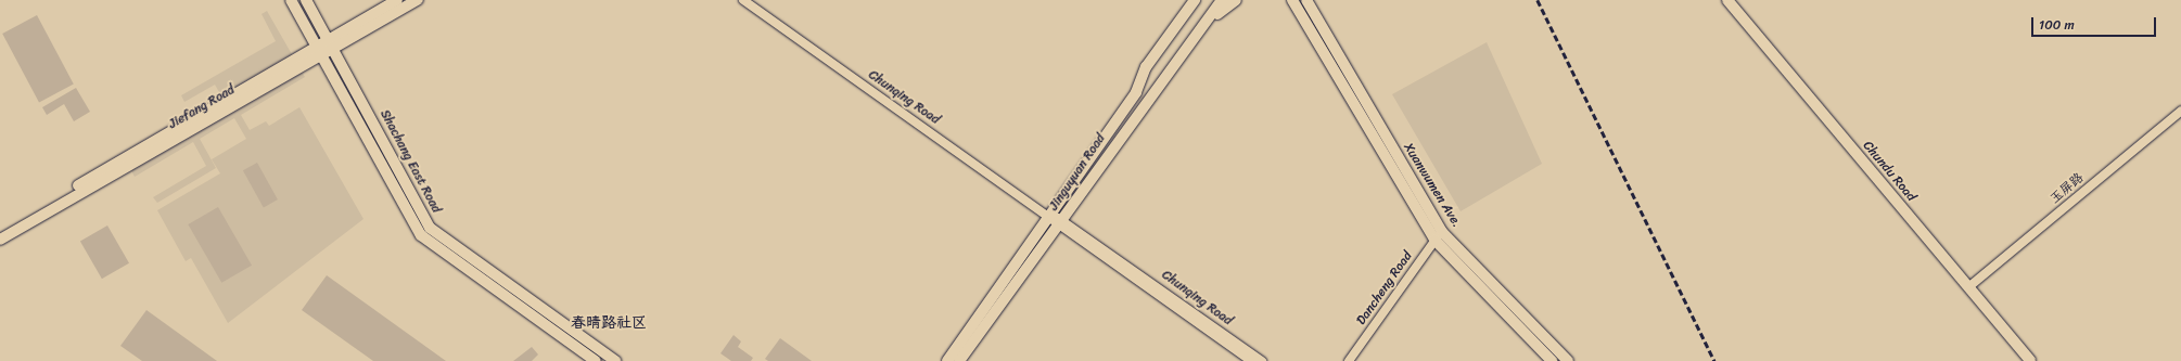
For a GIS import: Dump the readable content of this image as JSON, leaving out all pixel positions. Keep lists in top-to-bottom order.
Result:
{
  "streets": {
    "main road": [
      "Jiefang Road",
      "Shachang East Road",
      "Chundu Road",
      "Jinguyuan Road",
      "Xuanwumen Ave."
    ],
    "street": ["Chunqing Road", "玉屏路", "Dancheng Road"]
  },
  "crossings": [
    ["Chunqing Road", "Jinguyuan Road"],
    ["Jiefang Road", "Shachang East Road"],
    ["Chundu Road", "玉屏路"],
    ["Xuanwumen Ave.", "Dancheng Road"]
  ],
  "districts": ["春晴路社区"],
  "scale_bar": "100 m"
}
